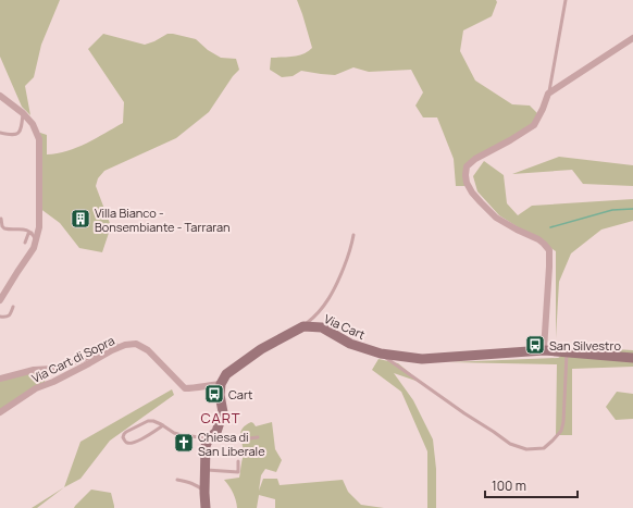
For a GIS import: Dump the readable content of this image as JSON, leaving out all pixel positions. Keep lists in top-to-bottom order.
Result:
{
  "streets": {
    "street": ["Via Cart", "Via Cart di Sopra"]
  },
  "districts": ["CART"],
  "places": {
    "building": ["Villa Bianco - Bonsembiante - Tarraran"],
    "bus stop": ["San Silvestro", "Cart"],
    "church": ["Chiesa di San Liberale"]
  },
  "scale_bar": "100 m"
}
